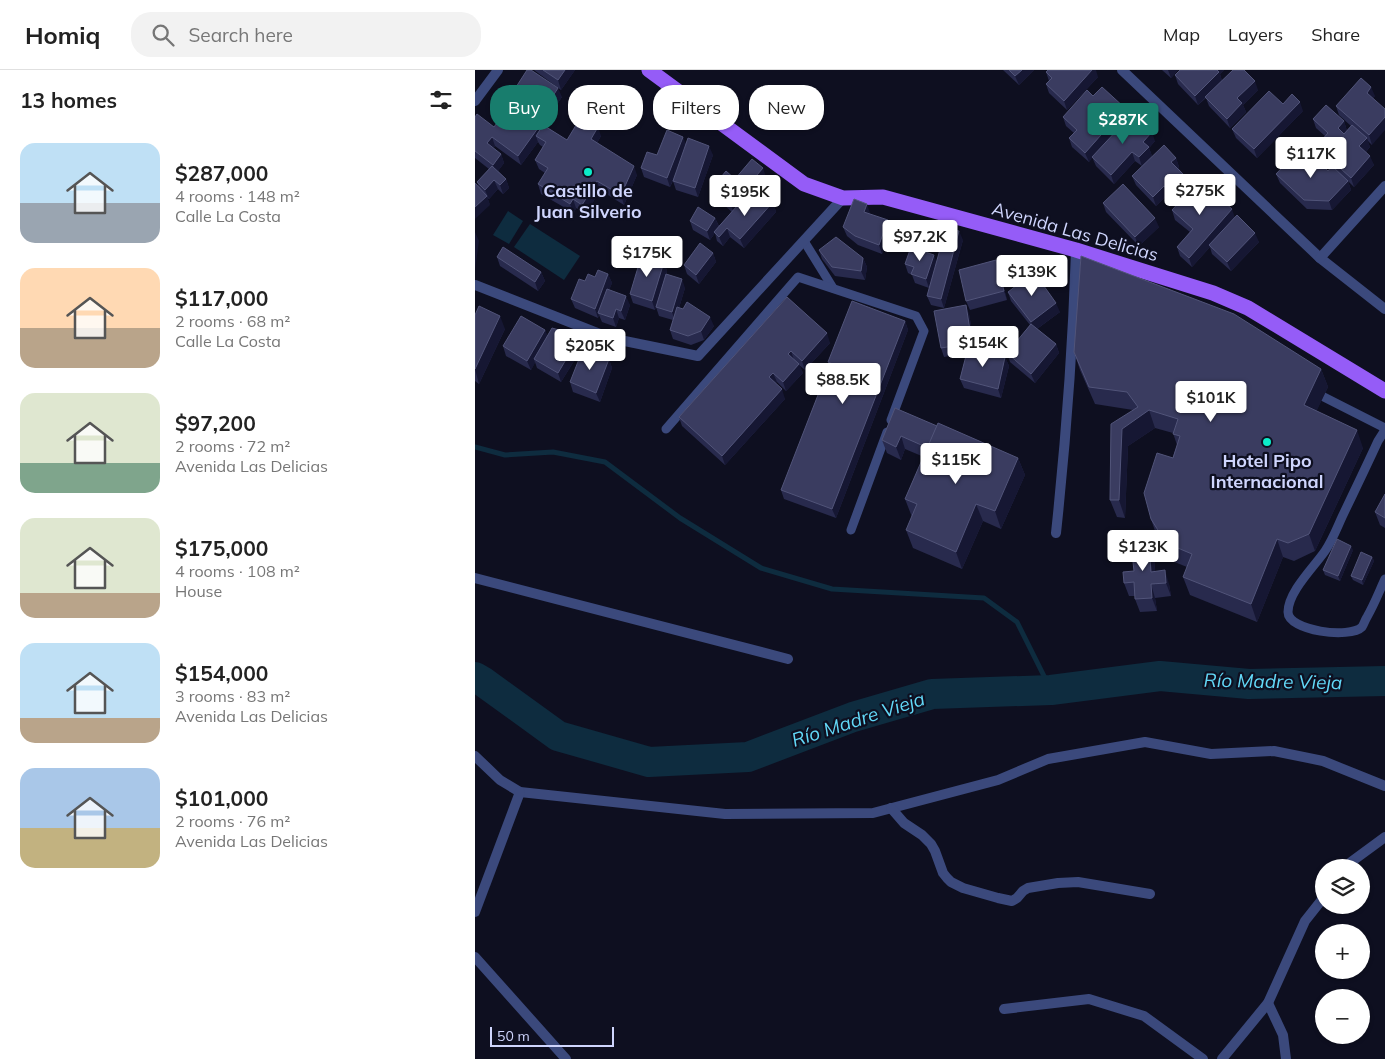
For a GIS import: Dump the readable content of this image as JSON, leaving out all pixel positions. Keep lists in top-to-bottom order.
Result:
{
  "streets": {
    "main road": ["Avenida Las Delicias"]
  },
  "water": ["Río Madre Vieja"],
  "places": ["Castillo de Juan Silverio", "Hotel Pipo Internacional"],
  "scale_bar": "50 m",
  "page": {
    "header": "Homiq",
    "search": "Search here",
    "nav": ["Map", "Layers", "Share"],
    "heading": "13 homes",
    "chip": [
      "Buy",
      "Rent",
      "Filters",
      "New"
    ],
    "price": [
      "$287K",
      "$117K",
      "$275K",
      "$195K",
      "$97.2K",
      "$175K",
      "$139K",
      "$154K",
      "$205K",
      "$88.5K",
      "$101K",
      "$115K",
      "$123K"
    ],
    "list": [
      {
        "name": "$287,000",
        "note": "4 rooms · 148 m² · Calle La Costa"
      },
      {
        "name": "$117,000",
        "note": "2 rooms · 68 m² · Calle La Costa"
      },
      {
        "name": "$97,200",
        "note": "2 rooms · 72 m² · Avenida Las Delicias"
      },
      {
        "name": "$175,000",
        "note": "4 rooms · 108 m² · House"
      },
      {
        "name": "$154,000",
        "note": "3 rooms · 83 m² · Avenida Las Delicias"
      },
      {
        "name": "$101,000",
        "note": "2 rooms · 76 m² · Avenida Las Delicias"
      }
    ],
    "map_buttons": ["+", "−"],
    "scale": "50 m"
  }
}
